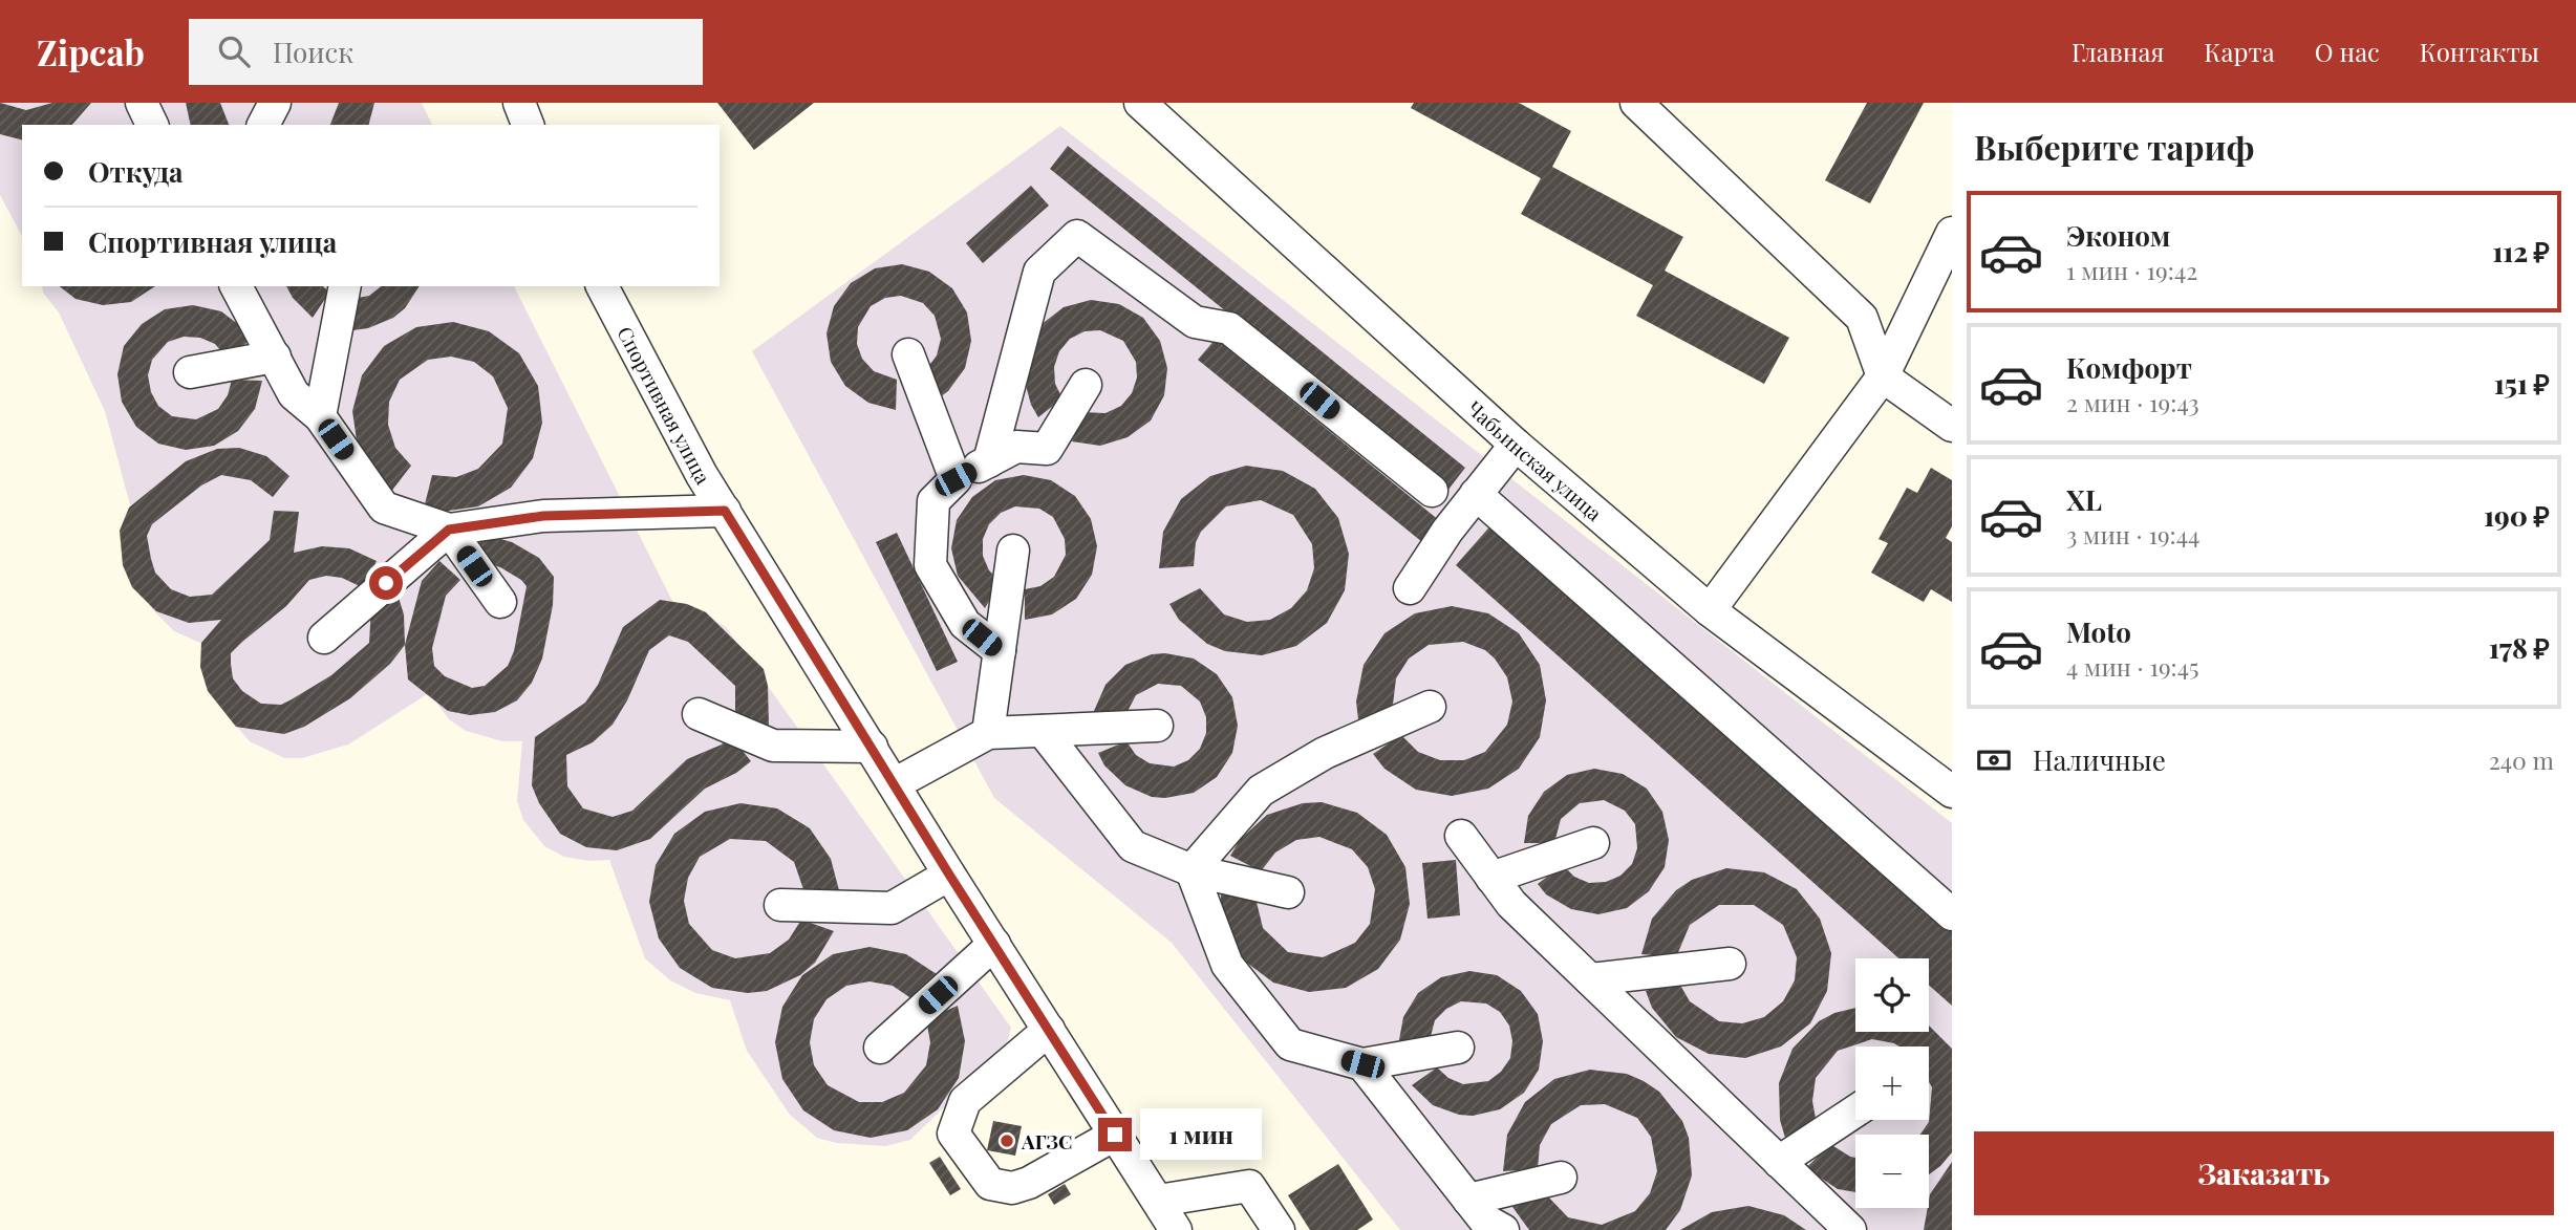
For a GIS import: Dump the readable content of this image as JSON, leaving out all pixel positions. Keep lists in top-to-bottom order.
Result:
{
  "streets": {
    "street": ["Спортивная улица", "Чабьинская улица"]
  },
  "places": ["АГЗС"],
  "page": {
    "header": "Zipcab",
    "search": "Поиск",
    "nav": [
      "Главная",
      "Карта",
      "О нас",
      "Контакты"
    ],
    "heading": "Выберите тариф",
    "banner": ["Откуда", "Спортивная улица"],
    "list": [
      {
        "name": "Эконом",
        "note": "1 мин · 19:42",
        "value": "112 ₽"
      },
      {
        "name": "Комфорт",
        "note": "2 мин · 19:43",
        "value": "151 ₽"
      },
      {
        "name": "XL",
        "note": "3 мин · 19:44",
        "value": "190 ₽"
      },
      {
        "name": "Moto",
        "note": "4 мин · 19:45",
        "value": "178 ₽"
      }
    ],
    "pay": ["Наличные", "240 m"],
    "map_buttons": ["+", "−"],
    "bubble": "1 мин",
    "buttons": "Заказать"
  }
}
